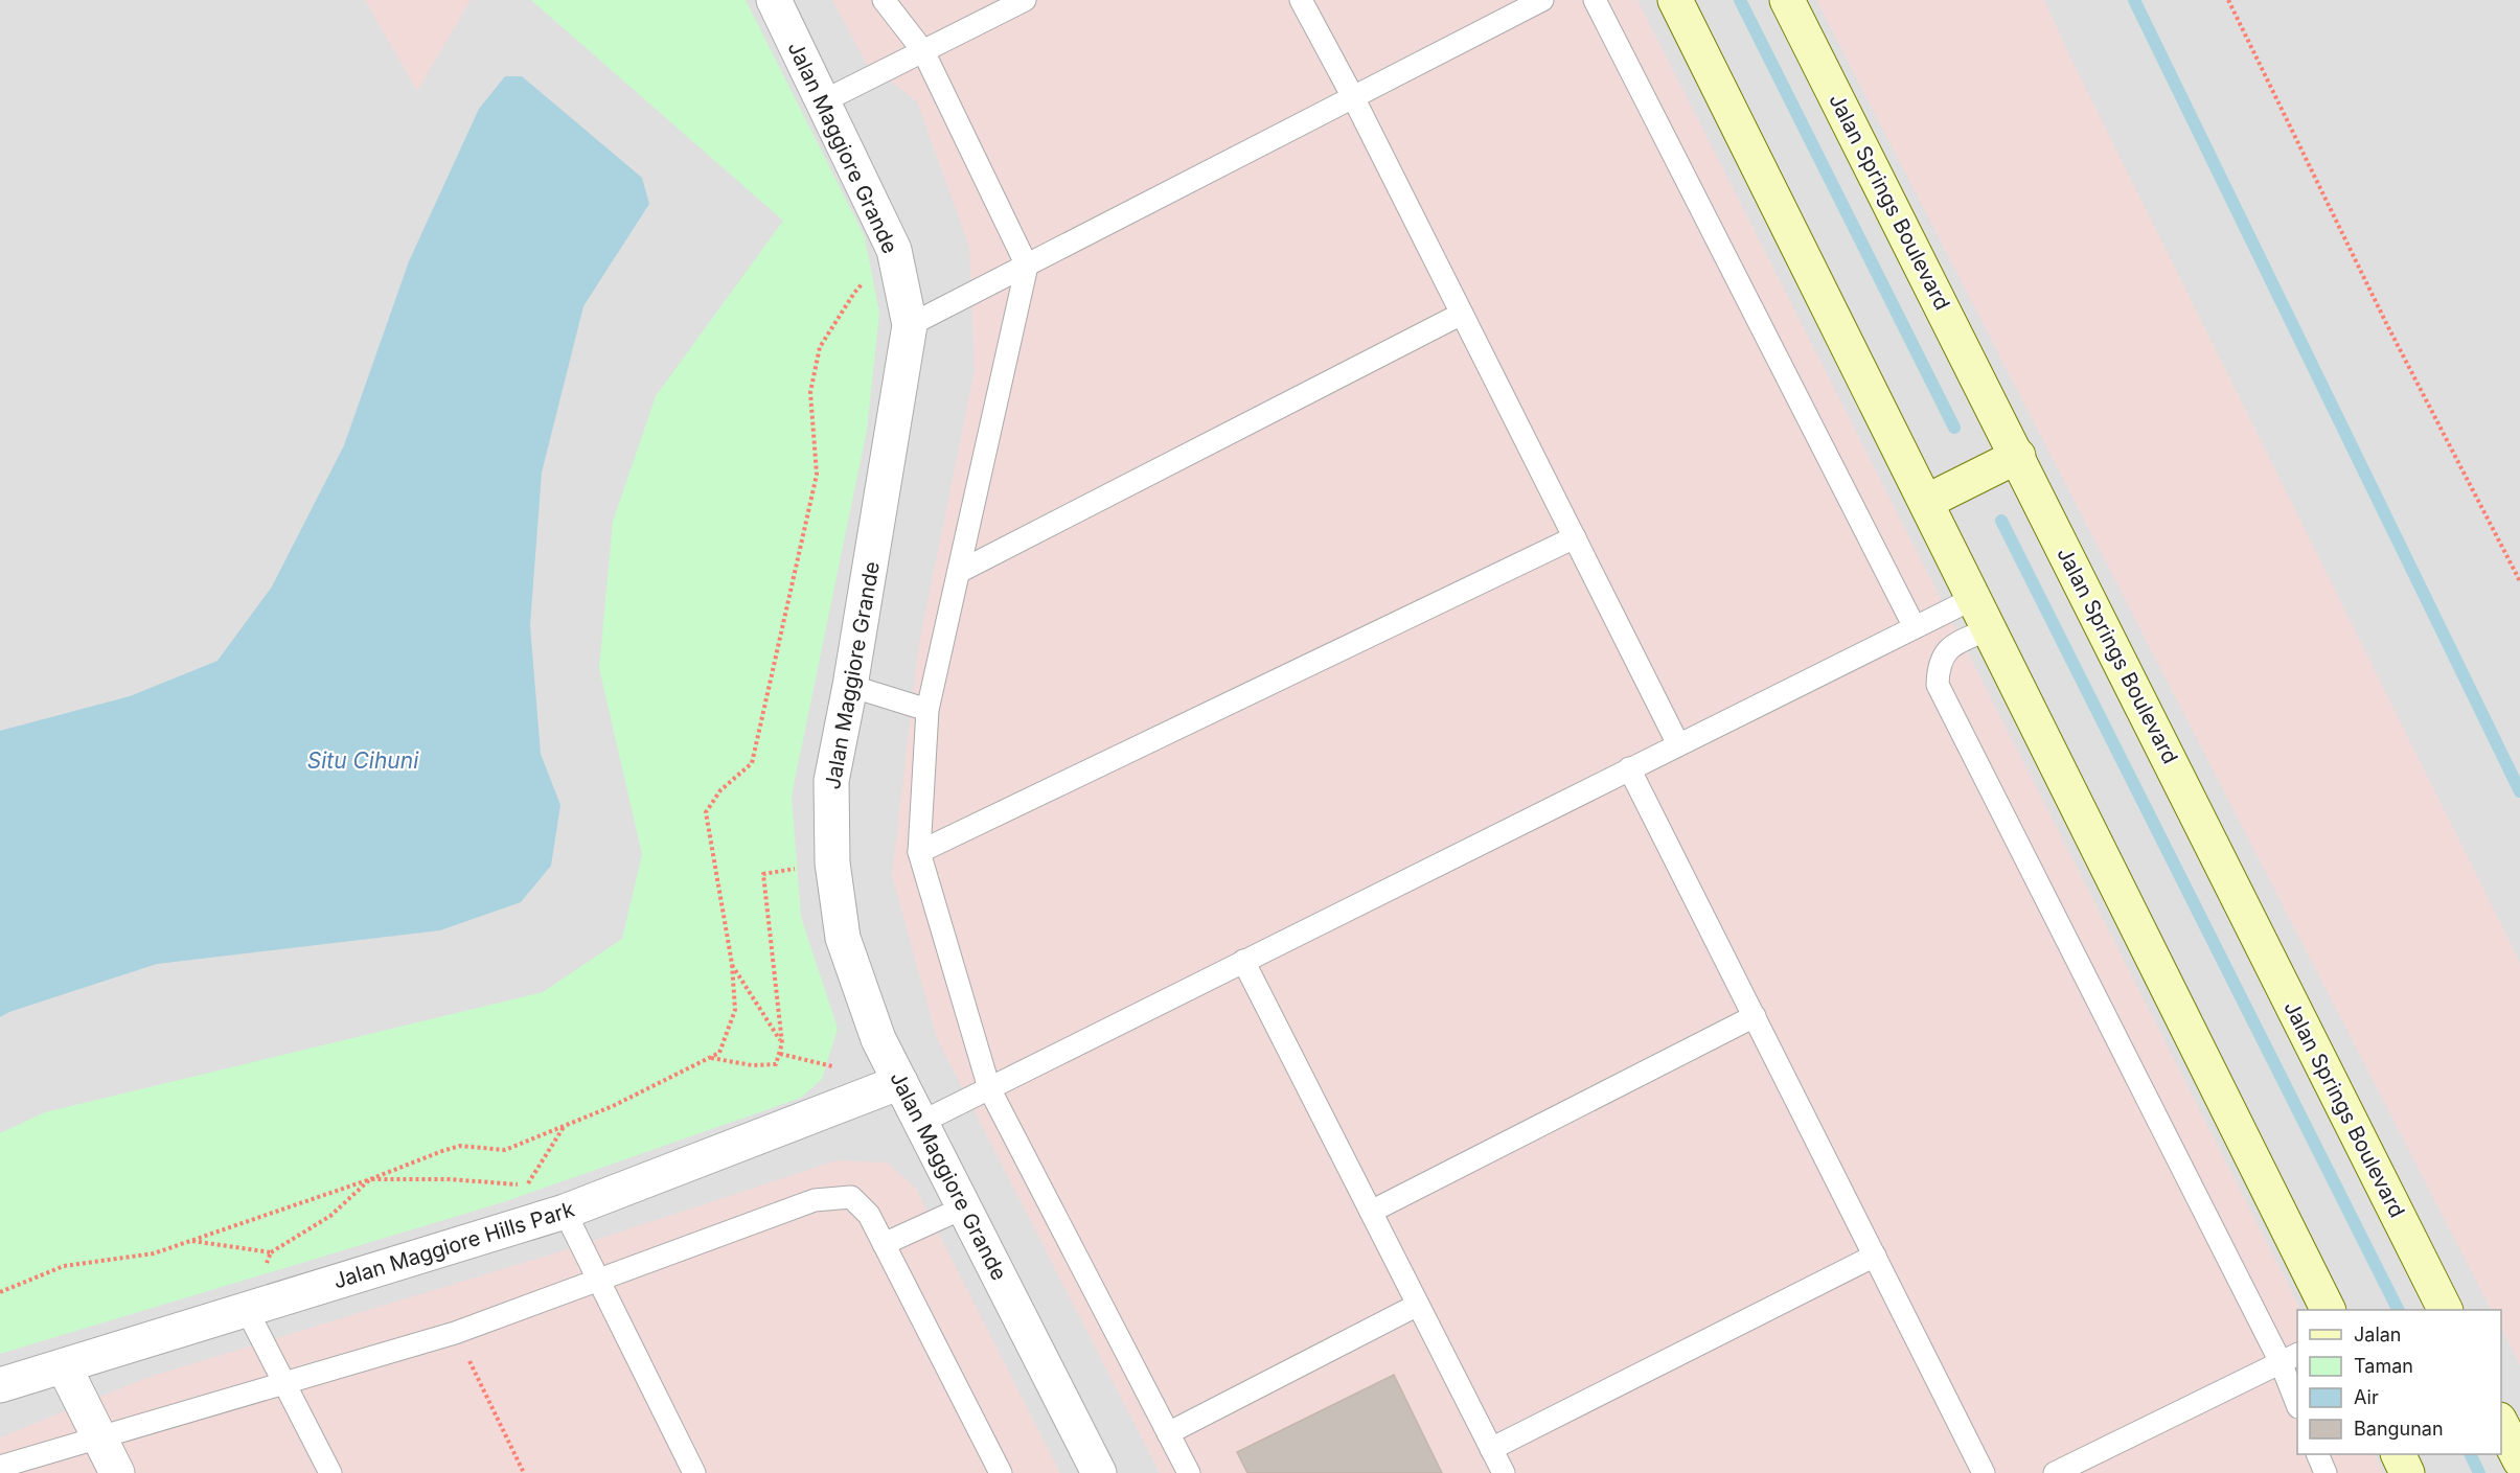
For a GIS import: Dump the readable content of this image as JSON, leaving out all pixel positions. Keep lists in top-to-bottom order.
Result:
{
  "streets": {
    "main road": ["Jalan Springs Boulevard"],
    "street": ["Jalan Maggiore Grande", "Jalan Maggiore Hills Park"]
  },
  "crossings": [
    ["Jalan Maggiore Grande", "Jalan Maggiore Hills Park"]
  ],
  "water": ["Situ Cihuni"],
  "legend": [
    "Jalan",
    "Taman",
    "Air",
    "Bangunan"
  ]
}
